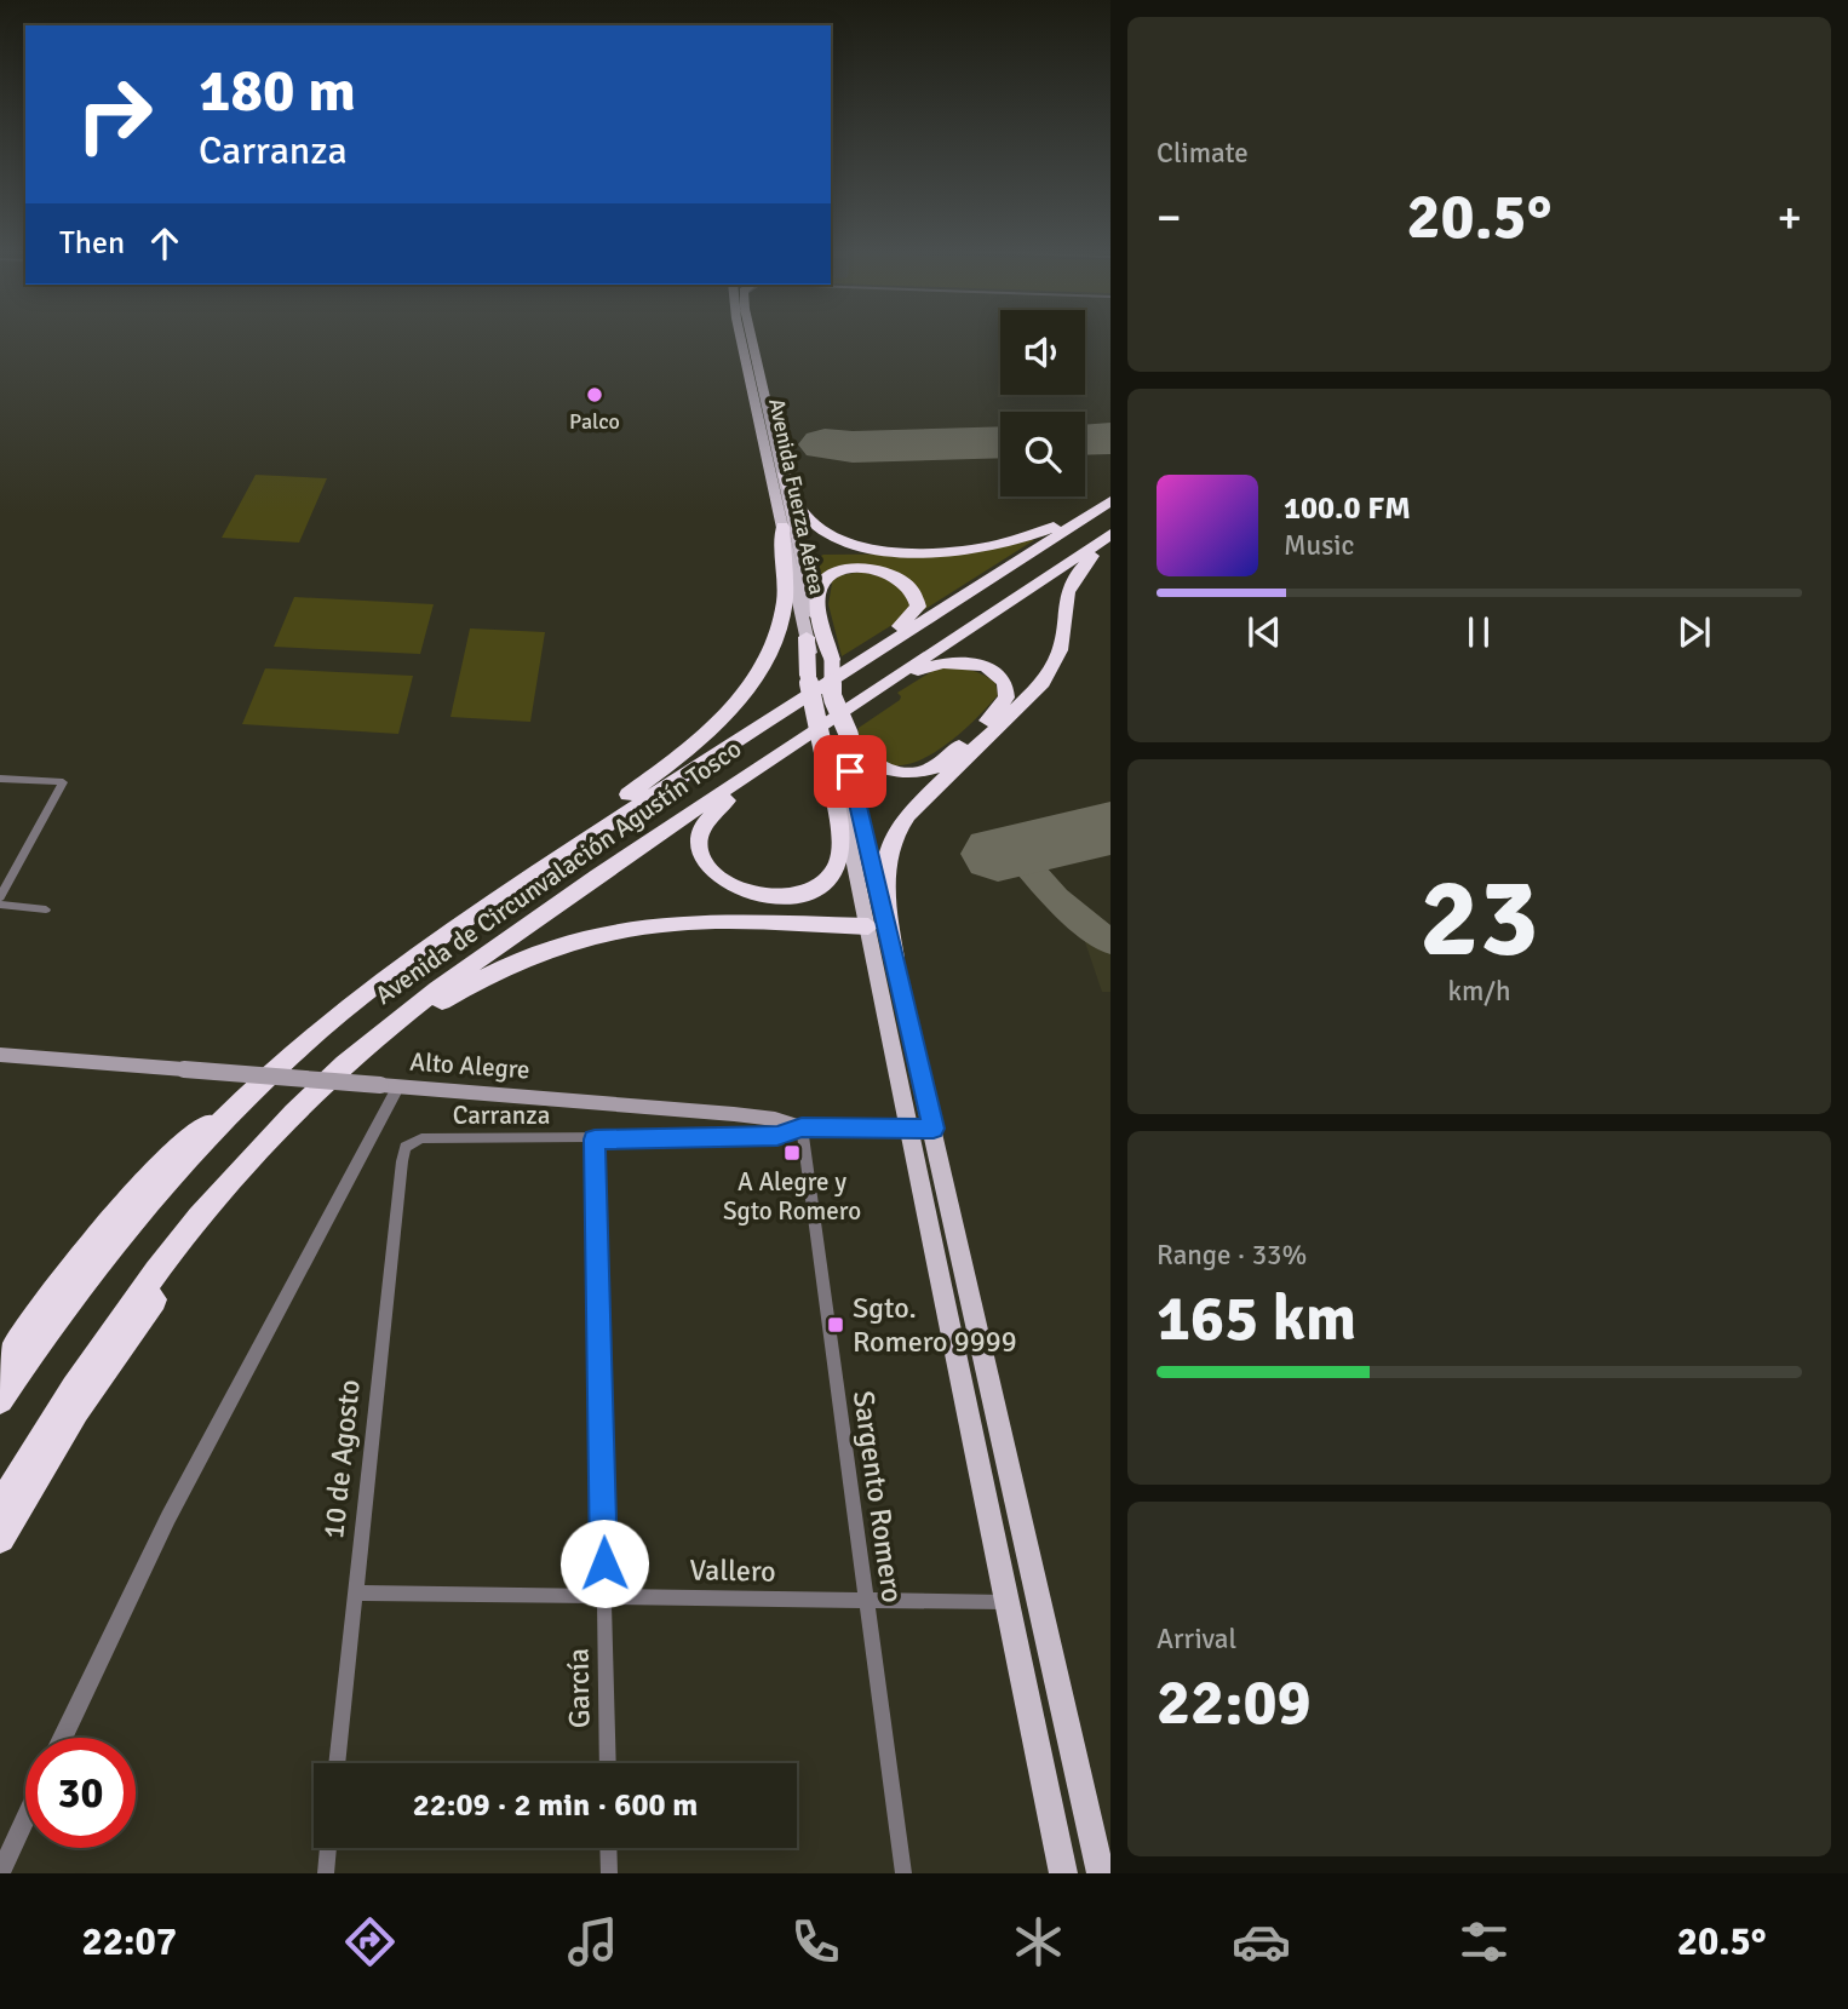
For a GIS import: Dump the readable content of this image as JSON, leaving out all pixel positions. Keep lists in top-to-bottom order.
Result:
{
  "streets": {
    "highway": ["Avenida de Circunvalación Agustín Tosco"],
    "main road": ["Avenida Fuerza Aérea", "Alto Alegre"],
    "street": [
      "Carranza",
      "10 de Agosto",
      "Sargento Romero",
      "Vallero",
      "García"
    ]
  },
  "crossings": [
    ["Alto Alegre", "Carranza"],
    ["Alto Alegre", "Sargento Romero"],
    ["Carranza", "10 de Agosto"],
    ["Carranza", "Sargento Romero"],
    ["Carranza", "García"],
    ["10 de Agosto", "Vallero"],
    ["Sargento Romero", "Vallero"],
    ["Vallero", "García"]
  ],
  "places": {
    "other": ["Palco"],
    "transit": ["A Alegre y Sgto Romero", "Sgto. Romero 9999"]
  },
  "page": {
    "tile": [
      "Climate",
      ["23", "km/h"],
      ["Range · 33%", "165 km"],
      ["Arrival", "22:09"]
    ],
    "turn": ["180 m", "Carranza"],
    "heat": ["−", "20.5°", "+"],
    "then": "Then",
    "song": ["100.0 FM", "Music"],
    "limit": "30",
    "trip": "22:09 · 2 min · 600 m",
    "tabs": ["22:07", "20.5°"]
  }
}
